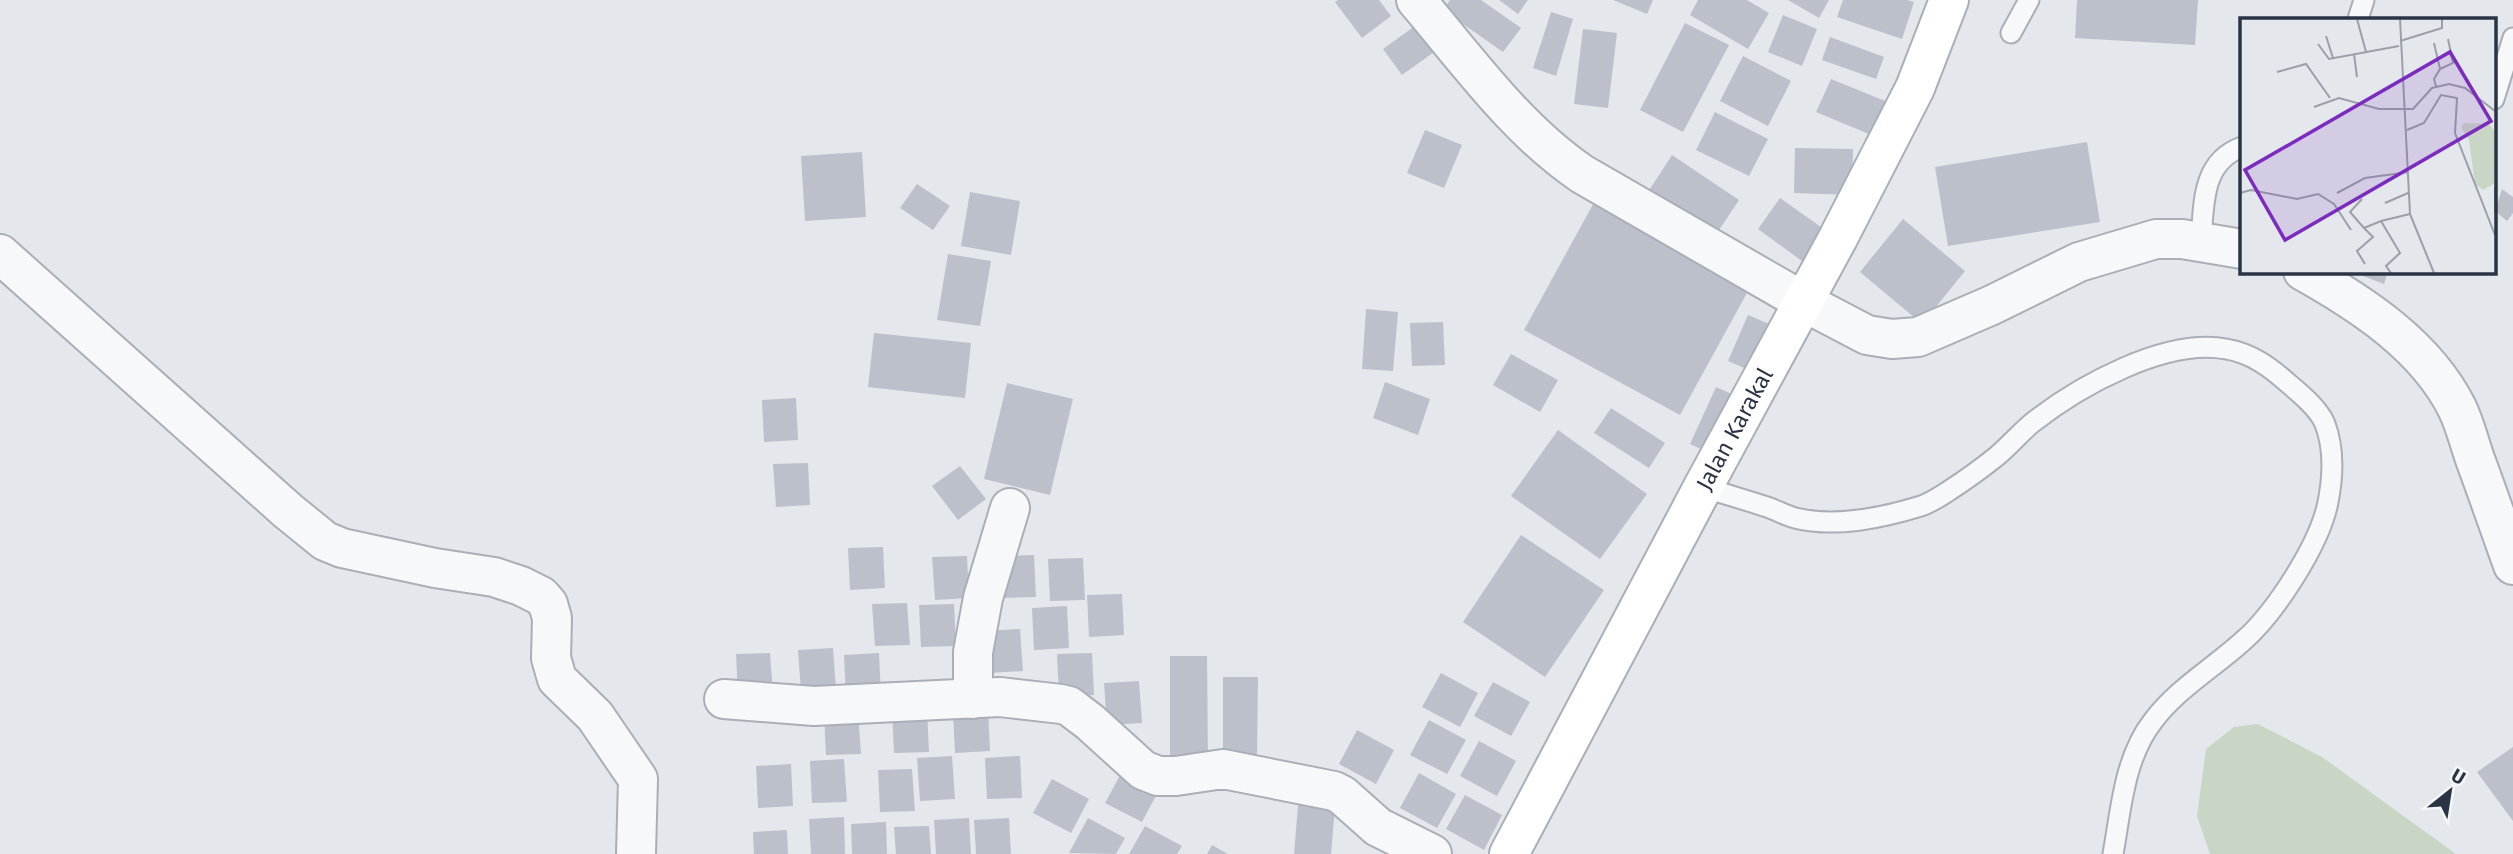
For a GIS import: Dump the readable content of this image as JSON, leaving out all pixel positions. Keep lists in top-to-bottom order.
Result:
{
  "streets": {
    "main road": ["Jalan Karakal"]
  },
  "north": "top right"
}
